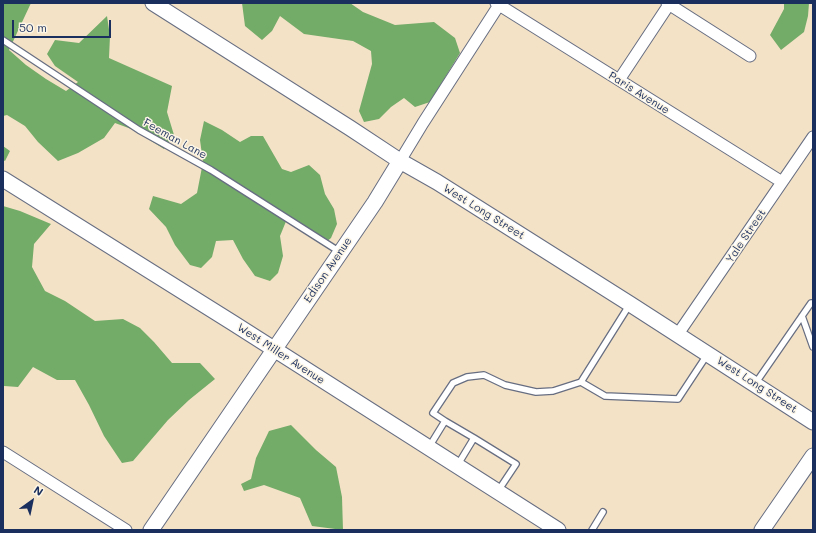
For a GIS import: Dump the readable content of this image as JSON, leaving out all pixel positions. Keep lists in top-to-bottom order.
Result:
{
  "streets": {
    "street": [
      "Paris Avenue",
      "West Long Street",
      "Yale Street",
      "Edison Avenue",
      "West Miller Avenue"
    ],
    "lane": ["Feeman Lane"]
  },
  "crossings": [
    ["Paris Avenue", "Yale Street"],
    ["Paris Avenue", "Edison Avenue"],
    ["Feeman Lane", "Edison Avenue"],
    ["West Long Street", "Yale Street"],
    ["West Long Street", "Edison Avenue"],
    ["Edison Avenue", "West Miller Avenue"]
  ],
  "scale_bar": "50 m",
  "north": "top right"
}
